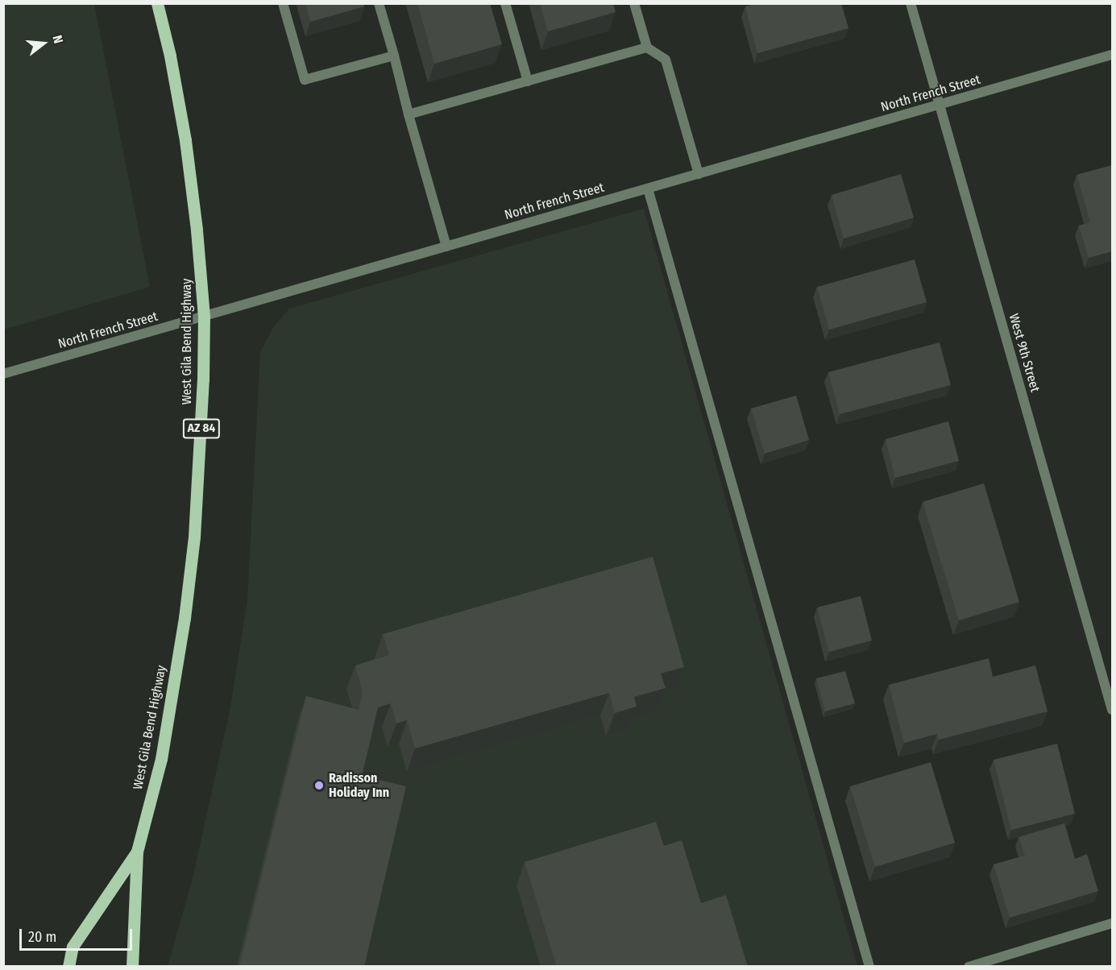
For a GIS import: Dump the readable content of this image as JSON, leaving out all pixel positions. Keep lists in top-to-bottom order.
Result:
{
  "streets": {
    "main road": ["West Gila Bend Highway", "AZ 84"],
    "street": ["North French Street", "West 9th Street"]
  },
  "crossings": [
    ["North French Street", "West Gila Bend Highway"],
    ["North French Street", "West 9th Street"]
  ],
  "places": ["Radisson Holiday Inn"],
  "scale_bar": "20 m",
  "north": "right"
}
